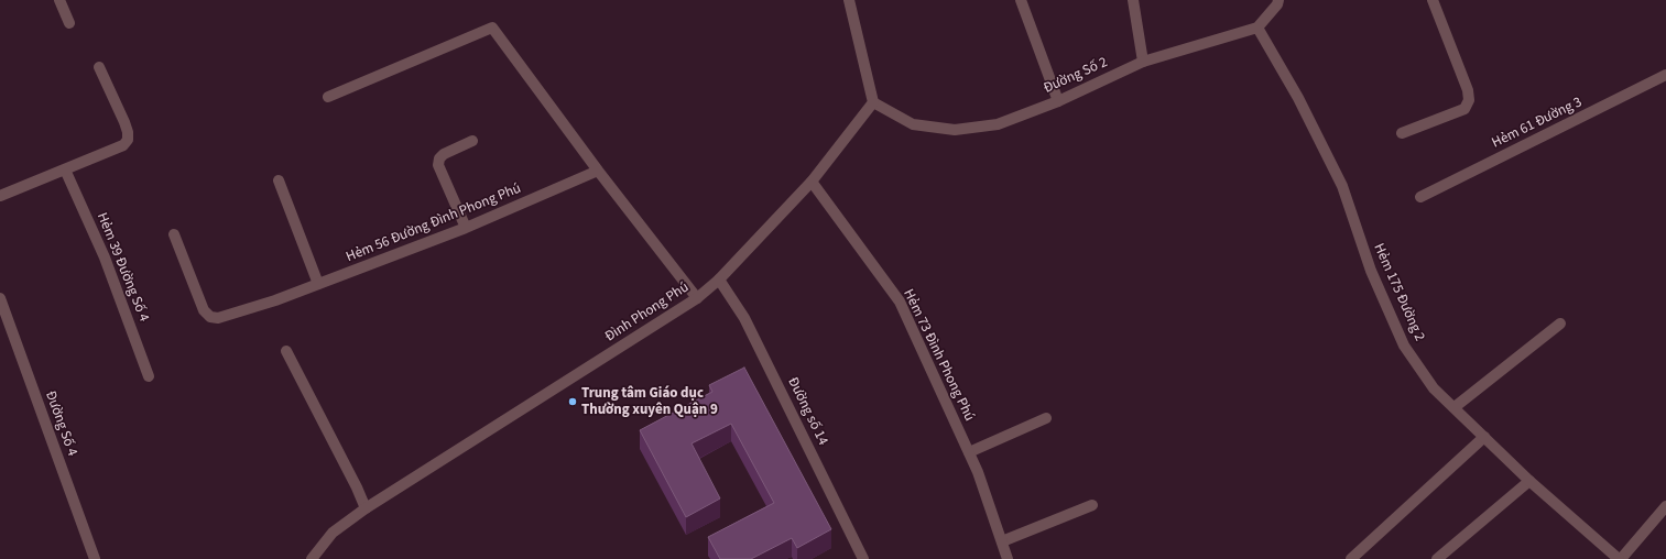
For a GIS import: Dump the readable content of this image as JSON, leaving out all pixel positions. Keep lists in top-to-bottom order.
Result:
{
  "streets": {
    "street": [
      "Đường Số 2",
      "Hẻm 61 Đường 3",
      "Hẻm 56 Đường Đình Phong Phú",
      "Hẻm 39 Đường Số 4",
      "Hẻm 175 Đường 2",
      "Đình Phong Phú",
      "Hẻm 73 Đình Phong Phú",
      "Đường số 14",
      "Đường Số 4"
    ]
  },
  "crossings": [
    ["Đường Số 2", "Hẻm 175 Đường 2"],
    ["Đường Số 2", "Đình Phong Phú"],
    ["Đình Phong Phú", "Hẻm 73 Đình Phong Phú"],
    ["Đình Phong Phú", "Đường số 14"]
  ],
  "places": ["Trung tâm Giáo dục Thường xuyên Quận 9"]
}
